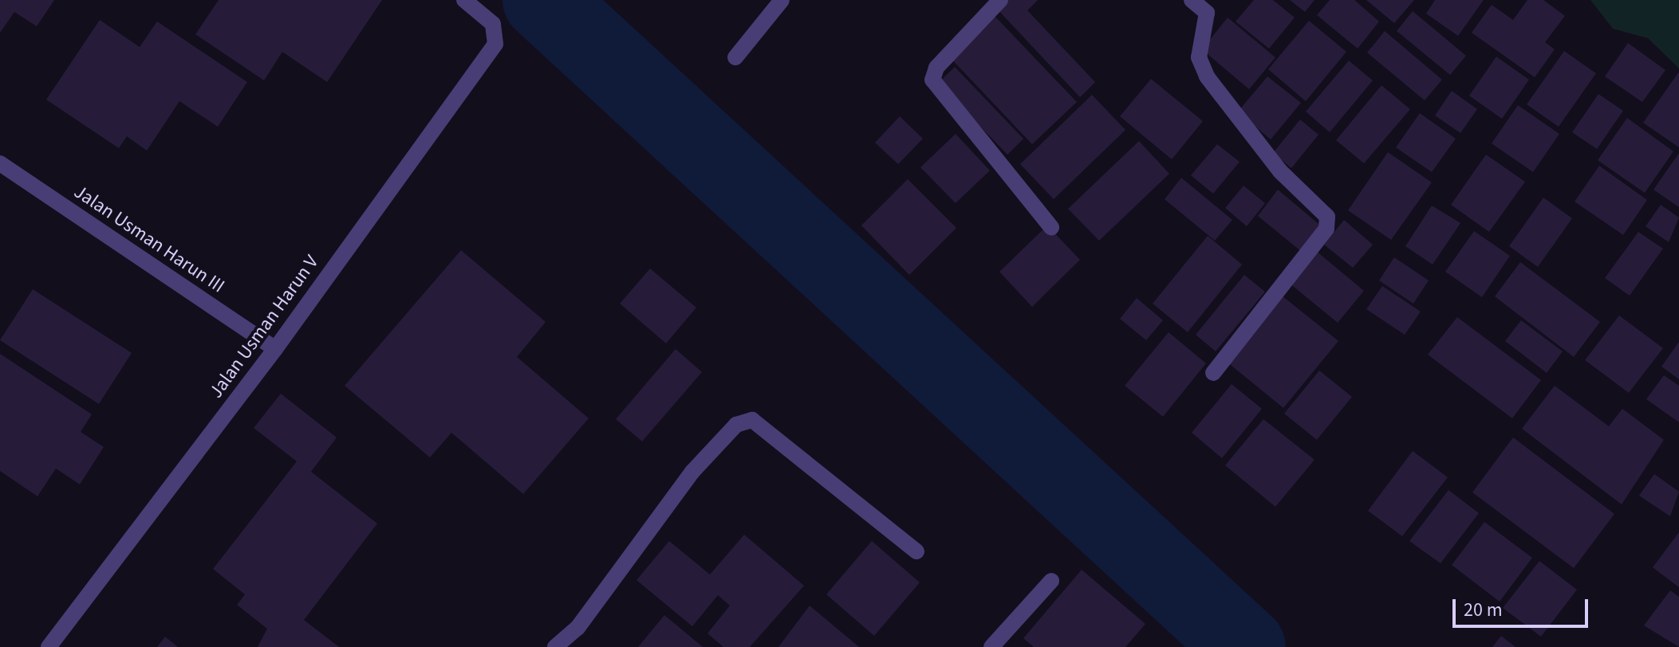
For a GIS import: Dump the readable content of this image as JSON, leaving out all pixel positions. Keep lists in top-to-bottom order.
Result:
{
  "streets": {
    "street": ["Jalan Usman Harun III", "Jalan Usman Harun V"]
  },
  "crossings": [
    ["Jalan Usman Harun III", "Jalan Usman Harun V"]
  ],
  "scale_bar": "20 m"
}
